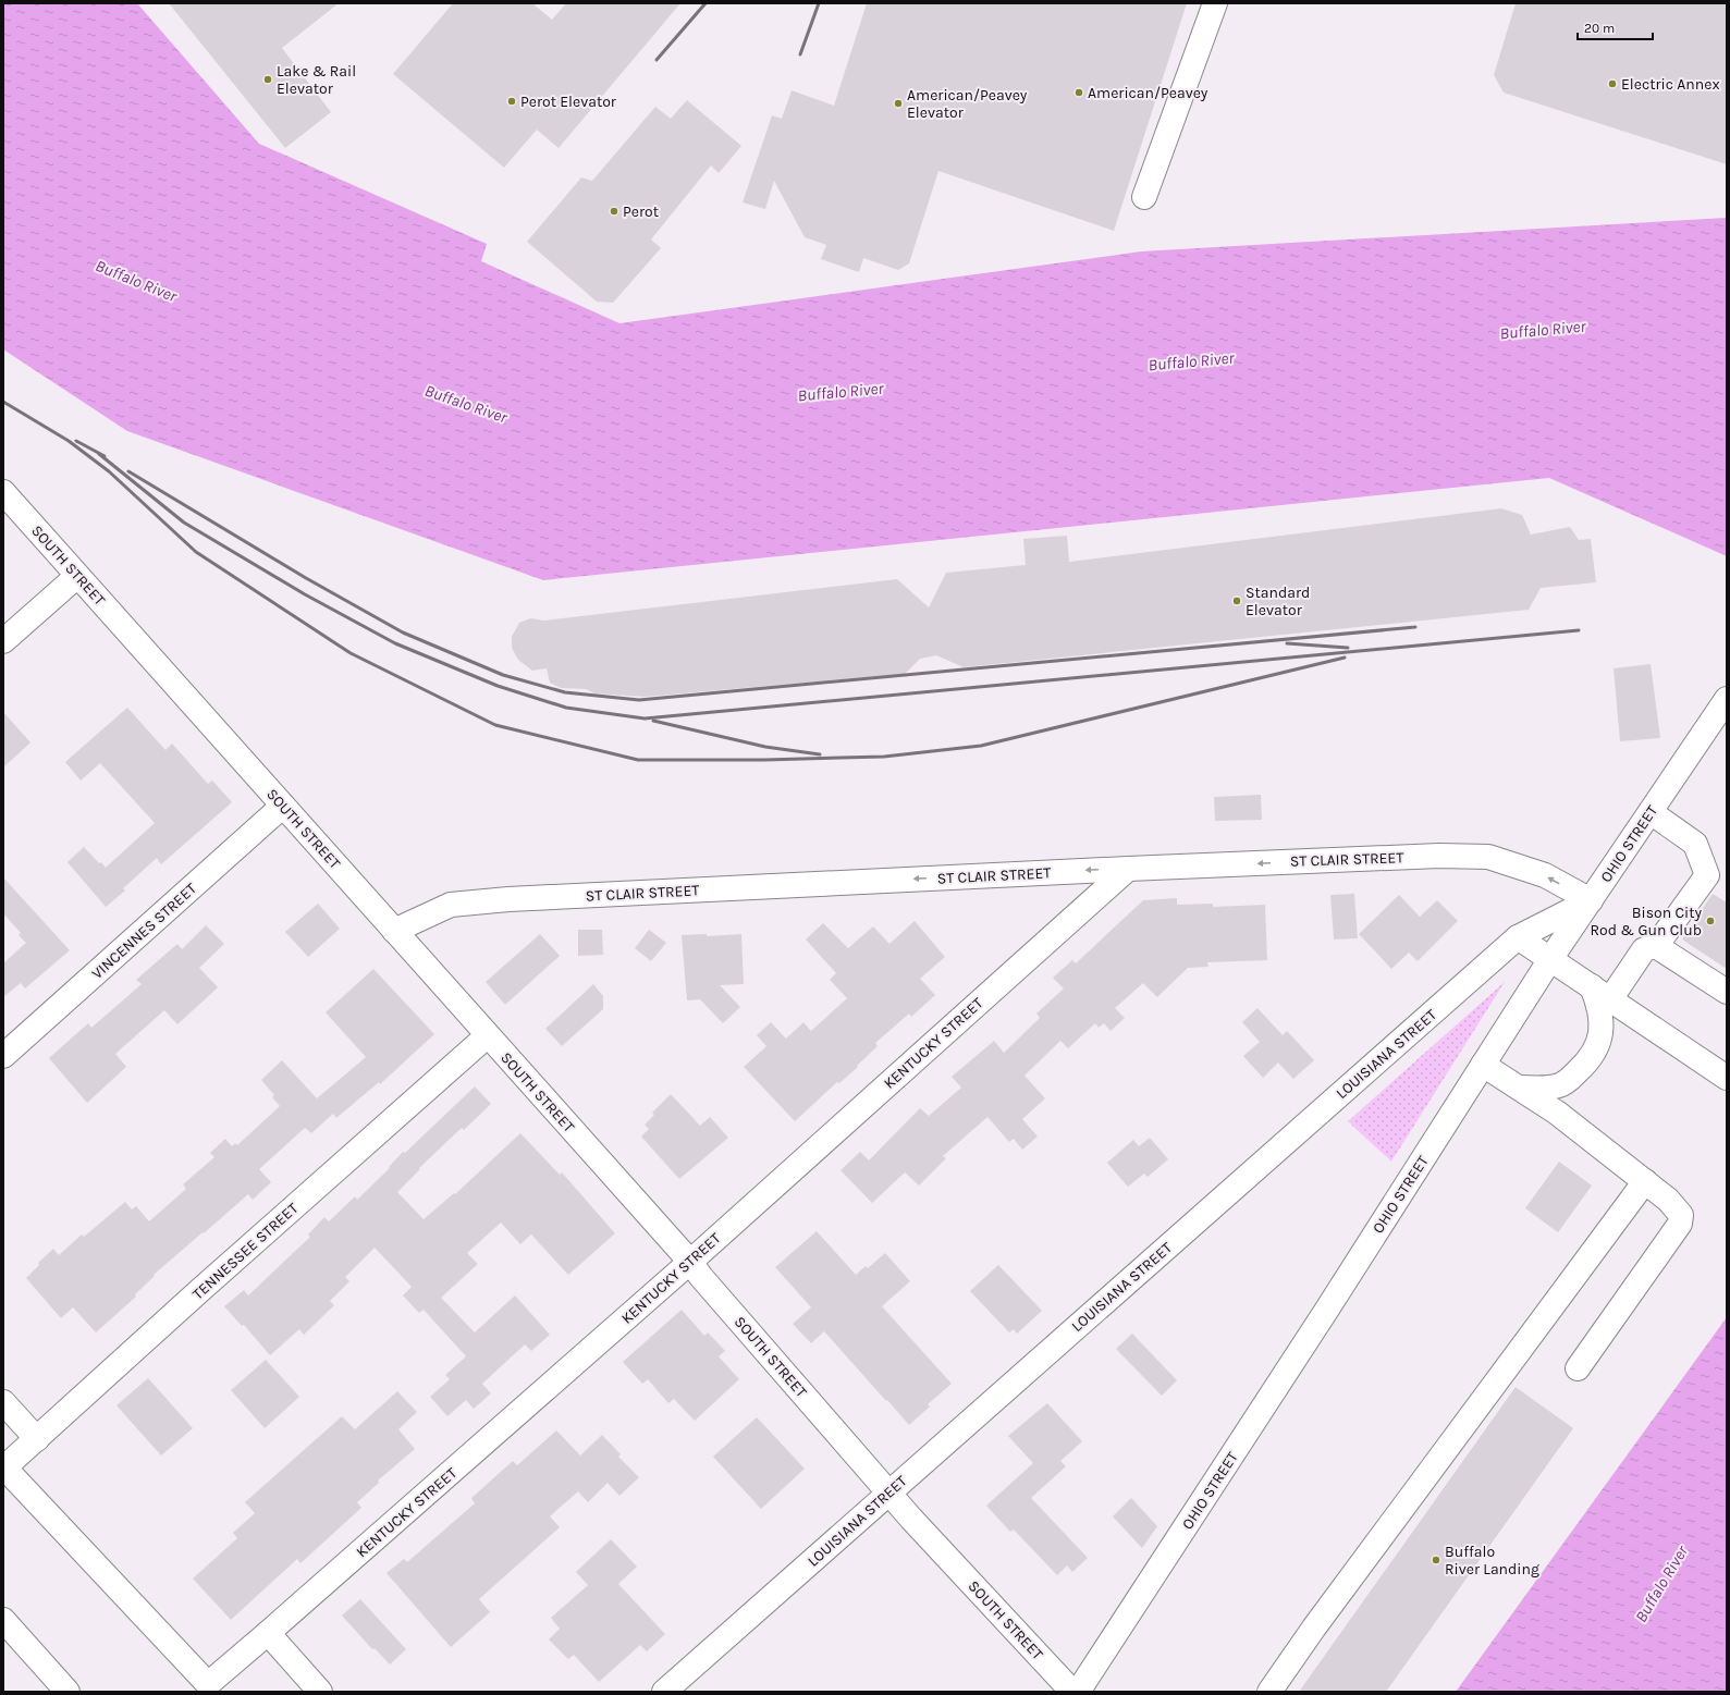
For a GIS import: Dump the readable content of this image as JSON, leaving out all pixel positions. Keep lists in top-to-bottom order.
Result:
{
  "streets": {
    "street": [
      "SOUTH STREET",
      "OHIO STREET",
      "ST CLAIR STREET",
      "VINCENNES STREET",
      "KENTUCKY STREET",
      "LOUISIANA STREET",
      "TENNESSEE STREET"
    ]
  },
  "crossings": [
    ["SOUTH STREET", "OHIO STREET"],
    ["SOUTH STREET", "ST CLAIR STREET"],
    ["SOUTH STREET", "VINCENNES STREET"],
    ["SOUTH STREET", "KENTUCKY STREET"],
    ["SOUTH STREET", "LOUISIANA STREET"],
    ["SOUTH STREET", "TENNESSEE STREET"],
    ["OHIO STREET", "ST CLAIR STREET"],
    ["OHIO STREET", "LOUISIANA STREET"],
    ["ST CLAIR STREET", "KENTUCKY STREET"],
    ["ST CLAIR STREET", "LOUISIANA STREET"],
    ["KENTUCKY STREET", "TENNESSEE STREET"]
  ],
  "one_way": ["ST CLAIR STREET"],
  "water": ["Buffalo River"],
  "places": [
    "Lake & Rail Elevator",
    "Electric Annex",
    "American/Peavey",
    "Perot Elevator",
    "American/Peavey Elevator",
    "Perot",
    "Standard Elevator",
    "Bison City Rod & Gun Club",
    "Buffalo River Landing"
  ],
  "scale_bar": "20 m"
}
